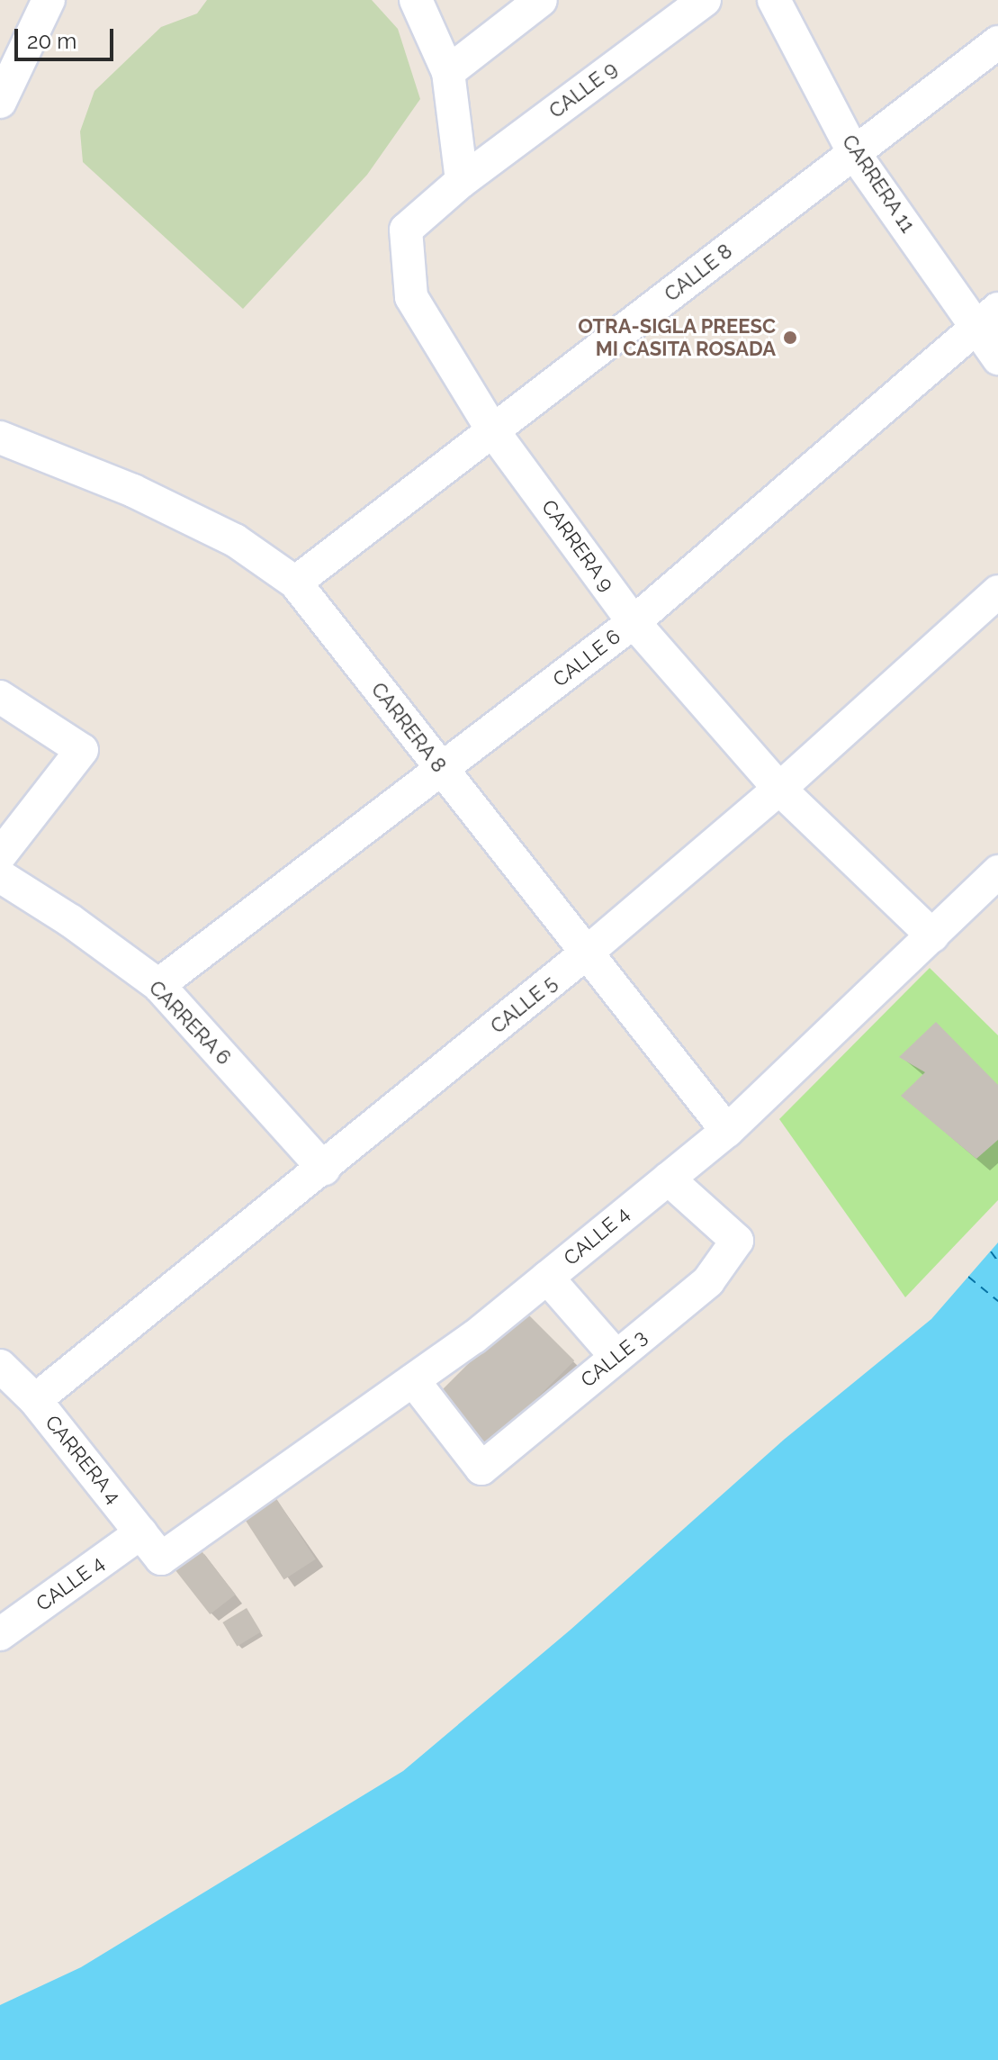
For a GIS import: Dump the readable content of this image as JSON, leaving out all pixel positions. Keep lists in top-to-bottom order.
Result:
{
  "streets": {
    "street": [
      "CALLE 9",
      "CARRERA 11",
      "CALLE 8",
      "CARRERA 9",
      "CALLE 6",
      "CARRERA 8",
      "CALLE 5",
      "CARRERA 6",
      "CALLE 4",
      "CALLE 3",
      "CARRERA 4"
    ]
  },
  "crossings": [
    ["CALLE 9", "CARRERA 9"],
    ["CARRERA 11", "CALLE 8"],
    ["CARRERA 11", "CALLE 6"],
    ["CALLE 8", "CARRERA 9"],
    ["CALLE 8", "CARRERA 8"],
    ["CARRERA 9", "CALLE 6"],
    ["CARRERA 9", "CALLE 5"],
    ["CARRERA 9", "CALLE 4"],
    ["CALLE 6", "CARRERA 8"],
    ["CALLE 6", "CARRERA 6"],
    ["CARRERA 8", "CALLE 5"],
    ["CARRERA 8", "CALLE 4"],
    ["CALLE 5", "CARRERA 6"],
    ["CALLE 5", "CARRERA 4"],
    ["CALLE 4", "CALLE 3"],
    ["CALLE 4", "CARRERA 4"]
  ],
  "places": ["OTRA-SIGLA PREESC MI CASITA ROSADA"],
  "scale_bar": "20 m"
}
